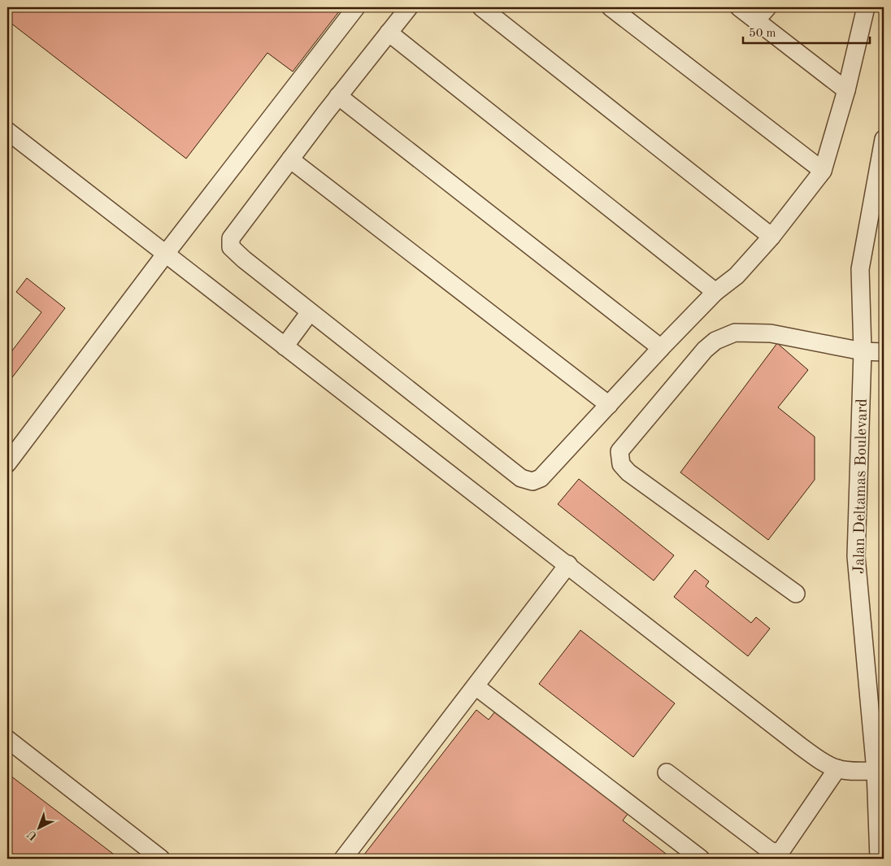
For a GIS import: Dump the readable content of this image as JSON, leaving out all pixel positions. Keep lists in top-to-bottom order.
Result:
{
  "streets": {
    "street": ["Jalan Deltamas Boulevard"]
  },
  "scale_bar": "50 m",
  "north": "bottom left"
}
